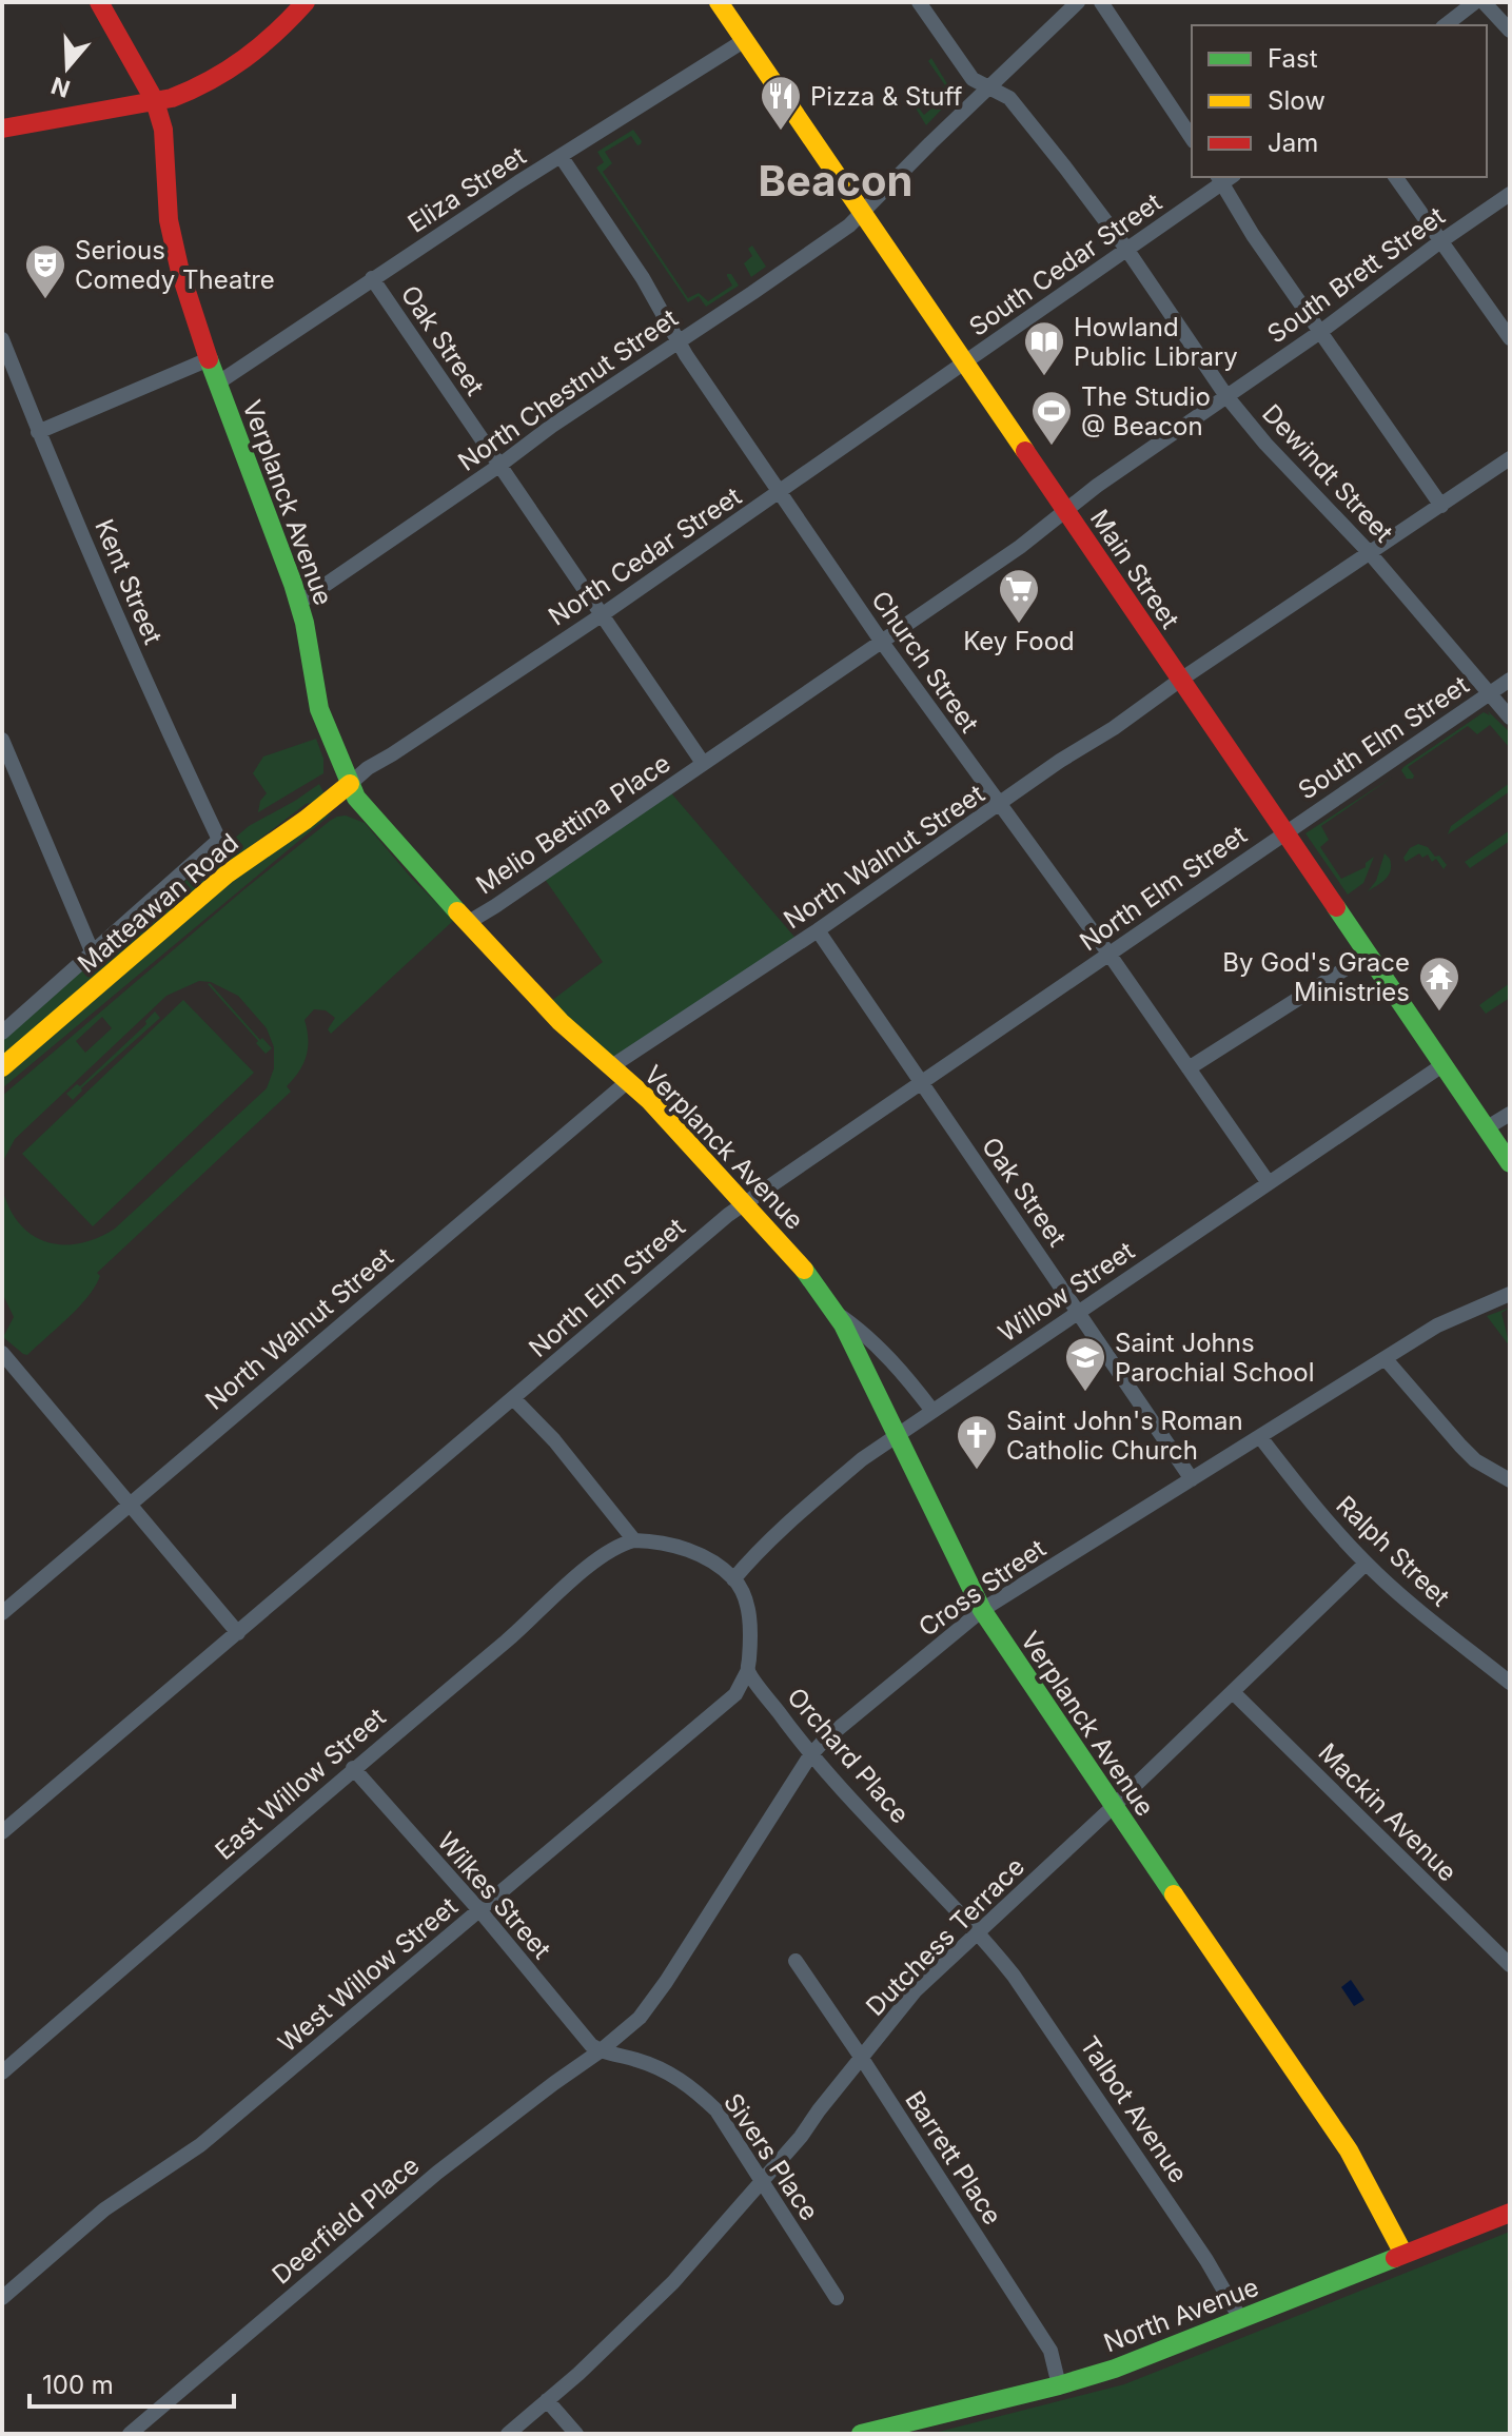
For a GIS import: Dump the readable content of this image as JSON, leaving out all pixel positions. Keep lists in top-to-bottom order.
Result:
{
  "streets": {
    "street": [
      "Eliza Street",
      "South Cedar Street",
      "South Brett Street",
      "Oak Street",
      "North Chestnut Street",
      "Dewindt Street",
      "Verplanck Avenue",
      "North Cedar Street",
      "Main Street",
      "Kent Street",
      "Church Street",
      "South Elm Street",
      "Melio Bettina Place",
      "North Walnut Street",
      "North Elm Street",
      "Matteawan Road",
      "Willow Street",
      "Ralph Street",
      "Cross Street",
      "Orchard Place",
      "East Willow Street",
      "Mackin Avenue",
      "Wilkes Street",
      "Dutchess Terrace",
      "West Willow Street",
      "Talbot Avenue",
      "Sivers Place",
      "Barrett Place",
      "Deerfield Place",
      "North Avenue"
    ]
  },
  "crossings": [
    ["Eliza Street", "Oak Street"],
    ["Eliza Street", "Verplanck Avenue"],
    ["Eliza Street", "Main Street"],
    ["Eliza Street", "Church Street"],
    ["South Cedar Street", "Dewindt Street"],
    ["South Cedar Street", "North Cedar Street"],
    ["South Cedar Street", "Main Street"],
    ["South Brett Street", "Dewindt Street"],
    ["South Brett Street", "Main Street"],
    ["South Brett Street", "Church Street"],
    ["South Brett Street", "Melio Bettina Place"],
    ["Oak Street", "North Chestnut Street"],
    ["Oak Street", "North Cedar Street"],
    ["Oak Street", "Melio Bettina Place"],
    ["Oak Street", "North Walnut Street"],
    ["Oak Street", "North Elm Street"],
    ["Oak Street", "Willow Street"],
    ["Oak Street", "Cross Street"],
    ["North Chestnut Street", "Dewindt Street"],
    ["North Chestnut Street", "Verplanck Avenue"],
    ["North Chestnut Street", "Main Street"],
    ["North Chestnut Street", "Church Street"],
    ["Dewindt Street", "South Elm Street"],
    ["Dewindt Street", "North Walnut Street"],
    ["Verplanck Avenue", "North Cedar Street"],
    ["Verplanck Avenue", "Melio Bettina Place"],
    ["Verplanck Avenue", "North Walnut Street"],
    ["Verplanck Avenue", "North Elm Street"],
    ["Verplanck Avenue", "Matteawan Road"],
    ["Verplanck Avenue", "Willow Street"],
    ["Verplanck Avenue", "Cross Street"],
    ["Verplanck Avenue", "Dutchess Terrace"],
    ["Verplanck Avenue", "North Avenue"],
    ["North Cedar Street", "Main Street"],
    ["North Cedar Street", "Church Street"],
    ["North Cedar Street", "Matteawan Road"],
    ["Main Street", "South Elm Street"],
    ["Main Street", "North Walnut Street"],
    ["Main Street", "North Elm Street"],
    ["Main Street", "Willow Street"],
    ["Church Street", "Melio Bettina Place"],
    ["Church Street", "North Walnut Street"],
    ["Church Street", "North Elm Street"],
    ["Church Street", "Willow Street"],
    ["South Elm Street", "North Elm Street"],
    ["Ralph Street", "Cross Street"],
    ["Ralph Street", "Dutchess Terrace"],
    ["Cross Street", "Orchard Place"],
    ["Cross Street", "Wilkes Street"],
    ["Cross Street", "Sivers Place"],
    ["Cross Street", "Deerfield Place"],
    ["Orchard Place", "Dutchess Terrace"],
    ["Orchard Place", "West Willow Street"],
    ["Orchard Place", "Talbot Avenue"],
    ["East Willow Street", "Wilkes Street"],
    ["Mackin Avenue", "Dutchess Terrace"],
    ["Wilkes Street", "West Willow Street"],
    ["Wilkes Street", "Sivers Place"],
    ["Wilkes Street", "Deerfield Place"],
    ["Dutchess Terrace", "Talbot Avenue"],
    ["Dutchess Terrace", "Sivers Place"],
    ["Dutchess Terrace", "Barrett Place"],
    ["Talbot Avenue", "North Avenue"],
    ["Sivers Place", "Deerfield Place"],
    ["Barrett Place", "North Avenue"]
  ],
  "districts": ["Beacon"],
  "places": {
    "restaurant": ["Pizza & Stuff"],
    "theatre": ["Serious Comedy Theatre"],
    "library": ["Howland Public Library"],
    "sports": ["The Studio @ Beacon"],
    "supermarket": ["Key Food"],
    "temple": ["By God's Grace Ministries"],
    "school or university": ["Saint Johns Parochial School"],
    "church": ["Saint John's Roman Catholic Church"]
  },
  "legend": ["Fast", "Slow", "Jam"],
  "scale_bar": "100 m",
  "north": "bottom"
}
